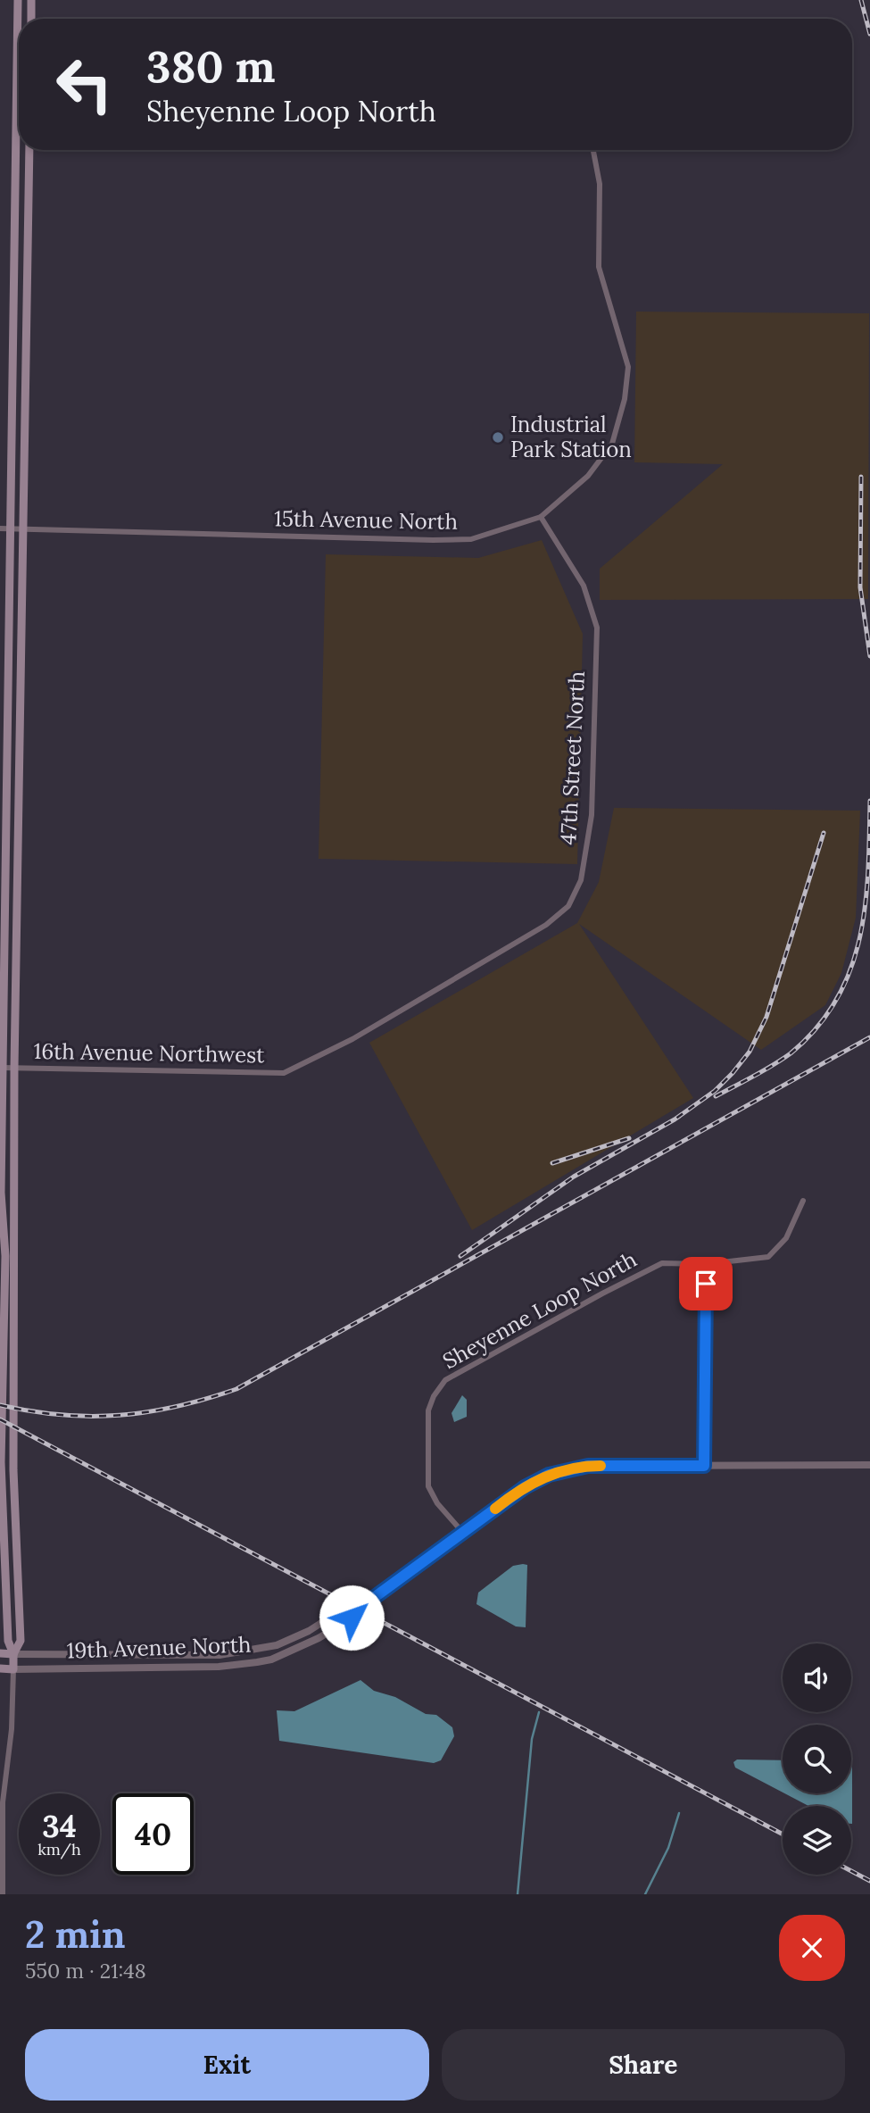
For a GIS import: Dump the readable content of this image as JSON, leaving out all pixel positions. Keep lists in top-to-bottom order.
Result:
{
  "streets": {
    "main road": ["19th Avenue North"],
    "street": [
      "15th Avenue North",
      "47th Street North",
      "16th Avenue Northwest",
      "Sheyenne Loop North"
    ]
  },
  "crossings": [
    ["15th Avenue North", "47th Street North"],
    ["47th Street North", "16th Avenue Northwest"],
    ["Sheyenne Loop North", "19th Avenue North"]
  ],
  "places": ["Industrial Park Station"],
  "page": {
    "turn": ["380 m", "Sheyenne Loop North"],
    "speed": "34 km/h",
    "limit": "40",
    "heading": ["2 min", "550 m · 21:48"],
    "buttons": ["Exit", "Share"]
  }
}
